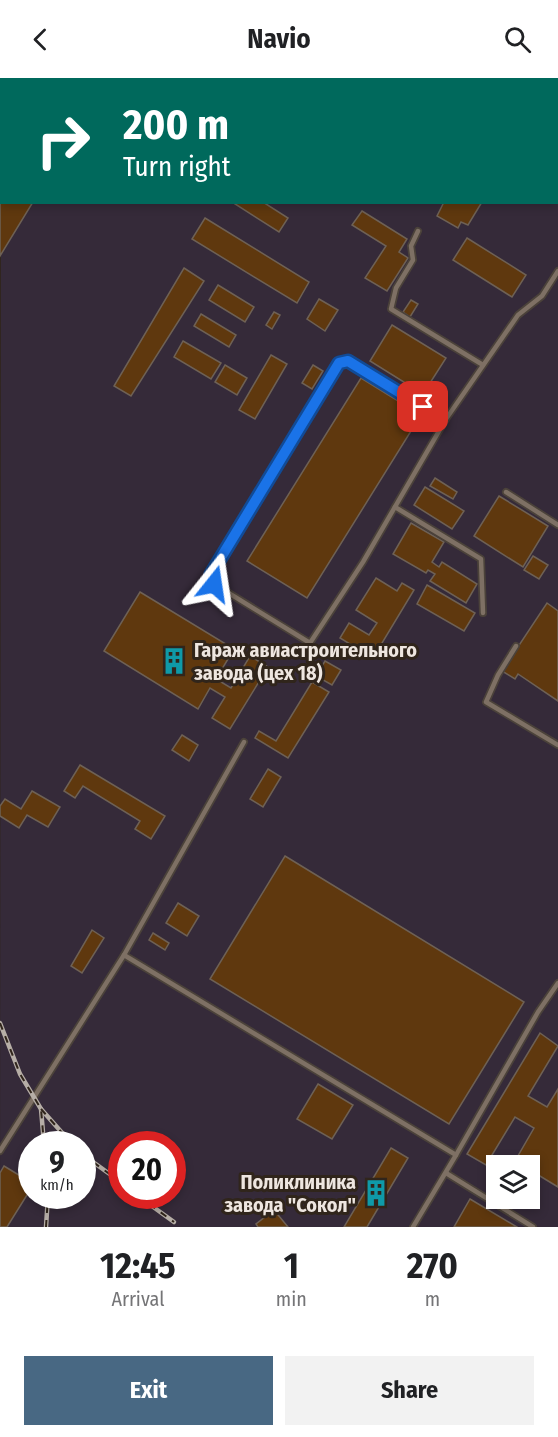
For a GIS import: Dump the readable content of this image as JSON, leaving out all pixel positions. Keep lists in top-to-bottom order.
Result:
{
  "places": {
    "building": ["Гараж авиастроительного завода (цех 18)", "Поликлиника завода \"Сокол\""]
  },
  "page": {
    "header": "Navio",
    "turn": ["200 m", "Turn right"],
    "speed": "9 km/h",
    "limit": "20",
    "eta": [
      "12:45",
      "Arrival",
      "1",
      "min",
      "270",
      "m"
    ],
    "buttons": ["Exit", "Share"]
  }
}
